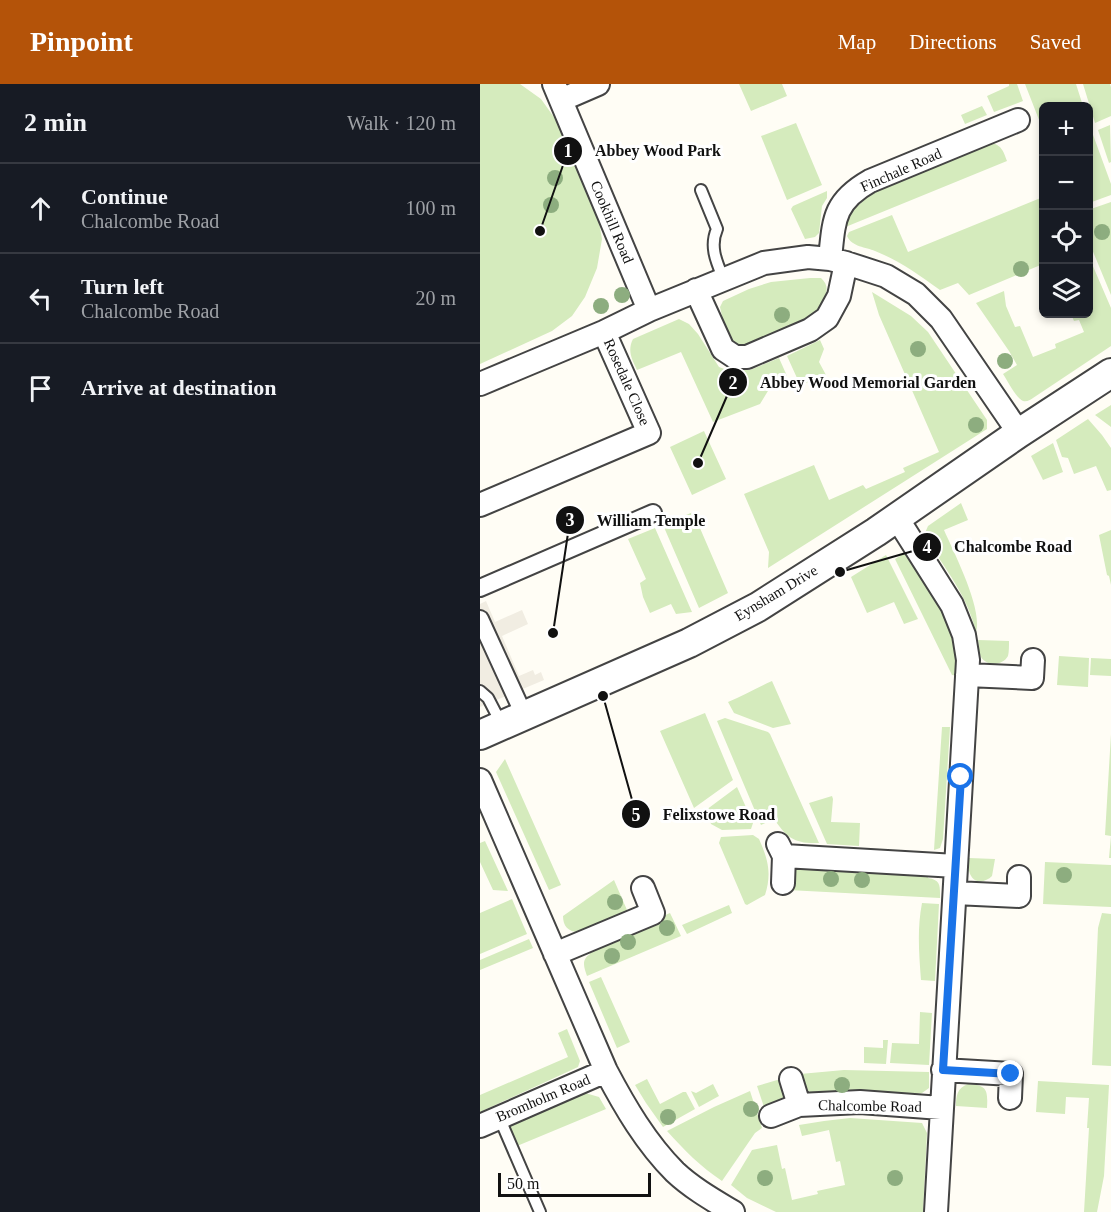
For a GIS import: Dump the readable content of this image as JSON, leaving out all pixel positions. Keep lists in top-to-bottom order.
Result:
{
  "streets": {
    "street": [
      "Finchale Road",
      "Cookhill Road",
      "Rosedale Close",
      "Eynsham Drive",
      "Bromholm Road",
      "Chalcombe Road"
    ]
  },
  "crossings": [
    ["Eynsham Drive", "Chalcombe Road"]
  ],
  "places": [
    "Abbey Wood Park",
    "Abbey Wood Memorial Garden",
    "Chalcombe Road",
    "William Temple",
    "Felixstowe Road"
  ],
  "scale_bar": "50 m",
  "page": {
    "header": "Pinpoint",
    "nav": ["Map", "Directions", "Saved"],
    "heading": ["2 min", "Walk · 120 m"],
    "map_buttons": ["+", "−"],
    "list": [
      ["Continue", "Chalcombe Road", "100 m"],
      ["Turn left", "Chalcombe Road", "20 m"],
      "Arrive at destination"
    ],
    "scale": "50 m"
  }
}
